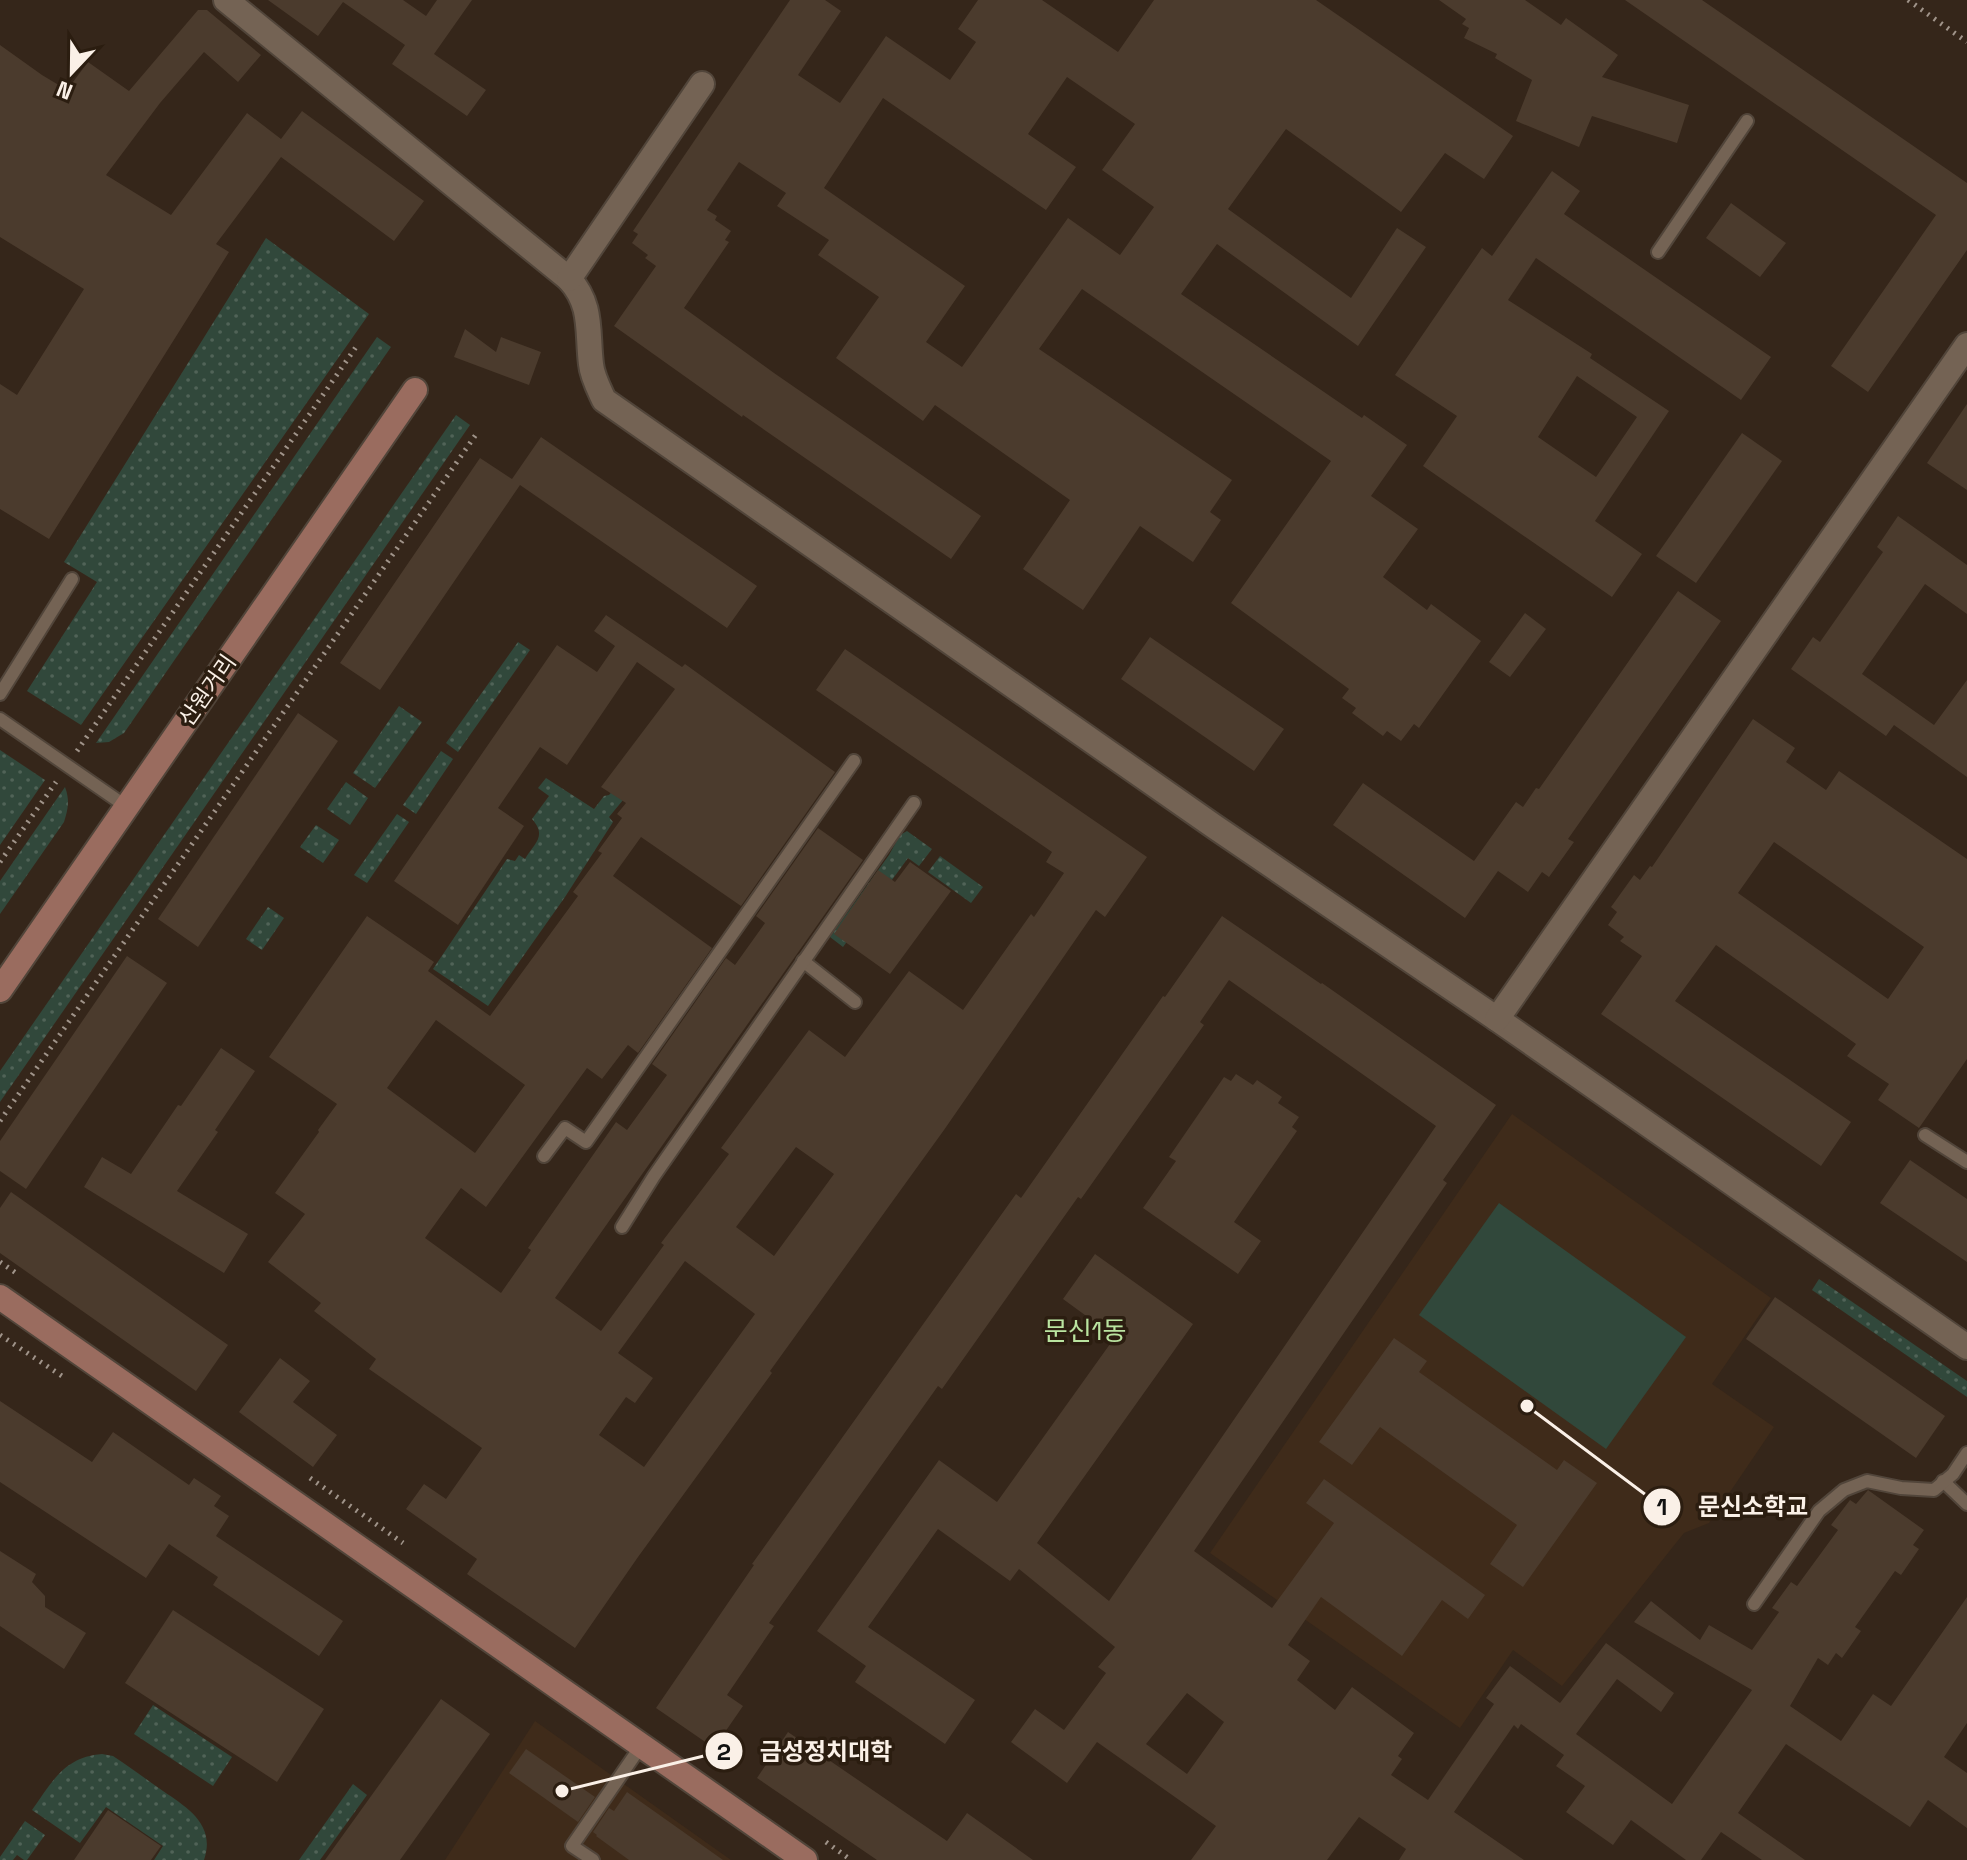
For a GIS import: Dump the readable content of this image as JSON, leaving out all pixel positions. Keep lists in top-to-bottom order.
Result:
{
  "streets": {
    "main road": ["산원거리"]
  },
  "districts": ["문신1동"],
  "places": ["문신소학교", "금성정치대학"],
  "north": "bottom"
}
